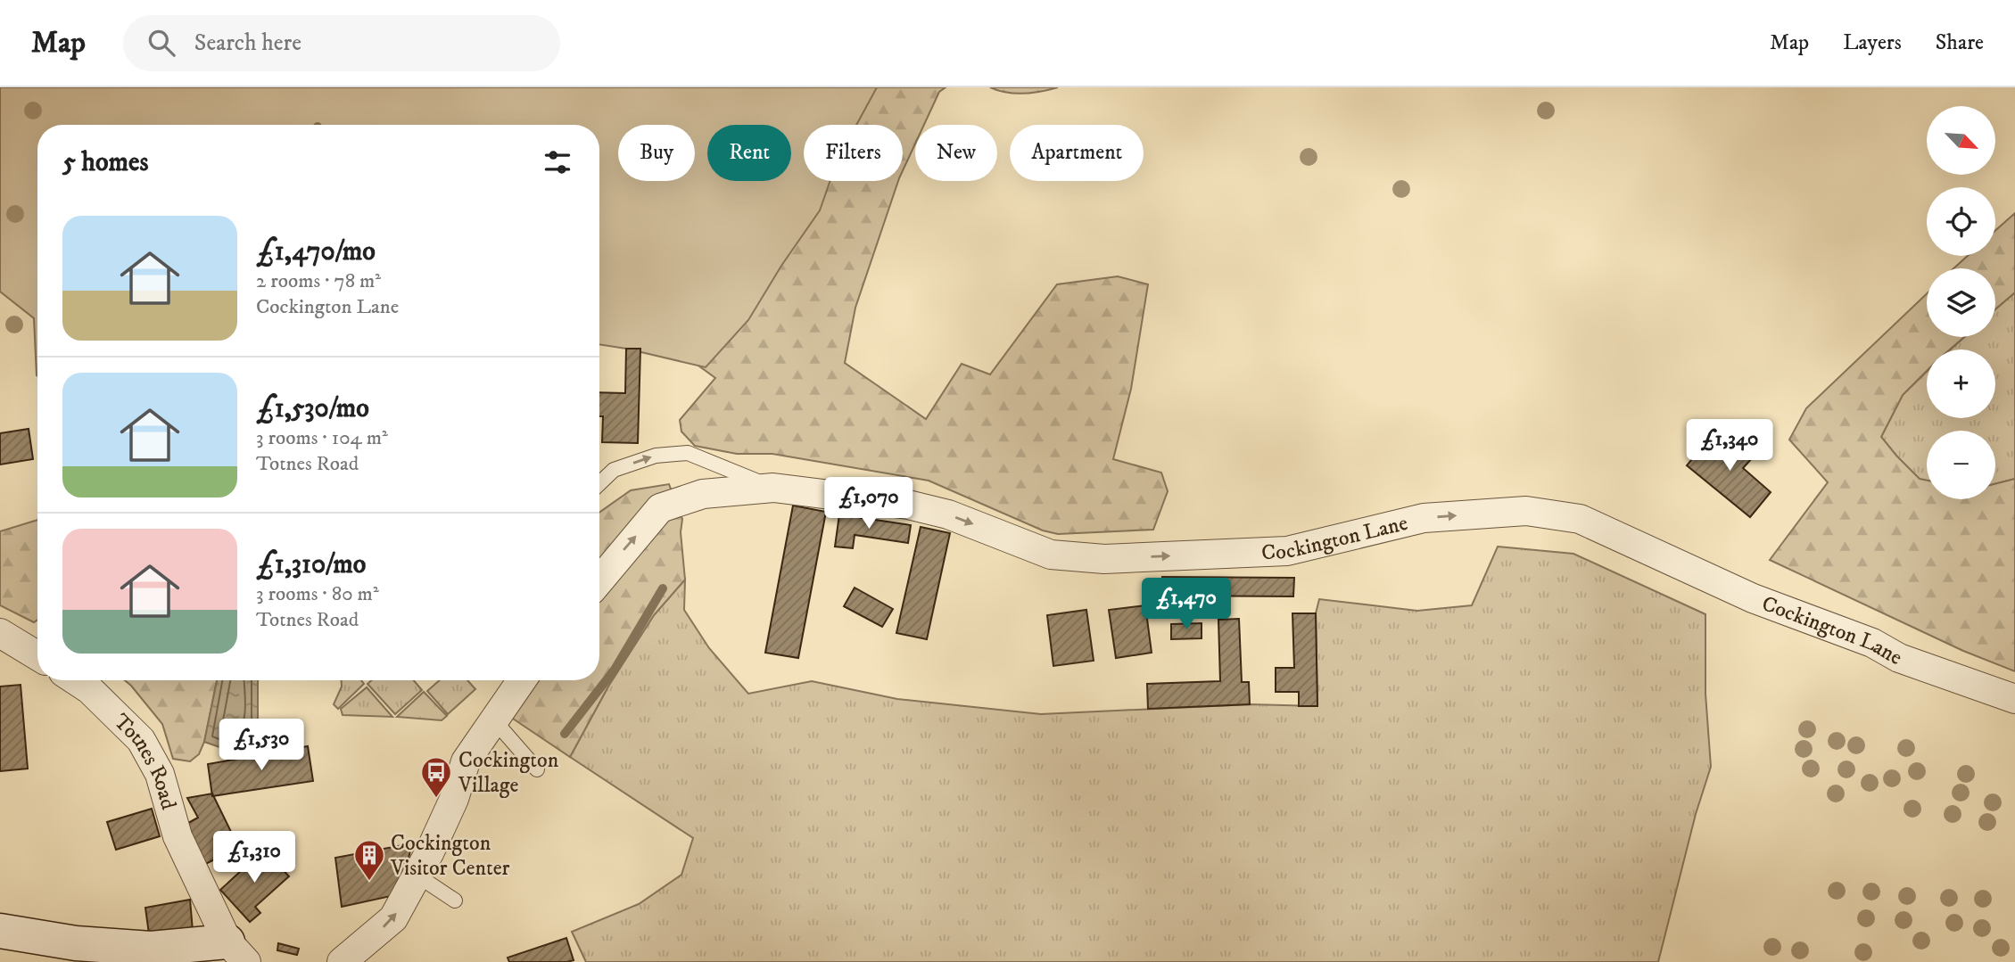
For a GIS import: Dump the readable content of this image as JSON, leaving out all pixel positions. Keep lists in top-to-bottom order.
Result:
{
  "streets": {
    "street": ["Cockington Lane", "Totnes Road"]
  },
  "one_way": ["Cockington Lane"],
  "places": {
    "bus stop": ["Cockington Village"],
    "building": ["Cockington Visitor Center"]
  },
  "north": "bottom right",
  "page": {
    "header": "Map",
    "search": "Search here",
    "nav": ["Map", "Layers", "Share"],
    "map_buttons": ["+", "−"],
    "chip": [
      "Buy",
      "Rent",
      "Filters",
      "New",
      "Apartment"
    ],
    "heading": "5 homes",
    "list": [
      {
        "name": "£1,470/mo",
        "note": "2 rooms · 78 m² · Cockington Lane"
      },
      {
        "name": "£1,530/mo",
        "note": "3 rooms · 104 m² · Totnes Road"
      },
      {
        "name": "£1,310/mo",
        "note": "3 rooms · 80 m² · Totnes Road"
      }
    ],
    "price": [
      "£1,340",
      "£1,070",
      "£1,470",
      "£1,530",
      "£1,310"
    ]
  }
}
